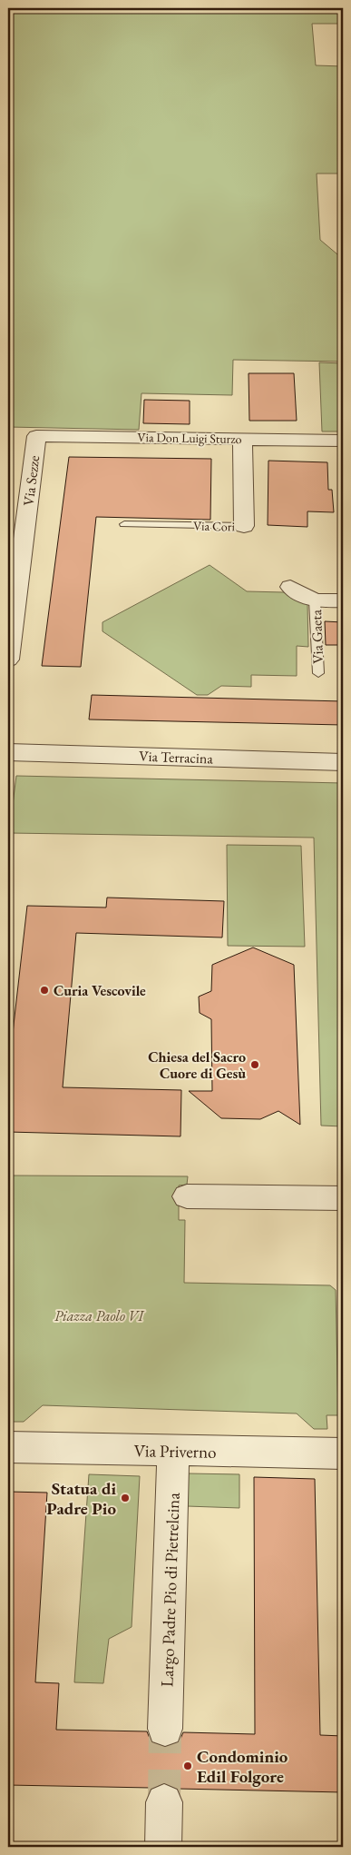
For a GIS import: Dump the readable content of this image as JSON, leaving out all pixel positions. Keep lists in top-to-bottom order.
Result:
{
  "streets": {
    "street": [
      "Via Don Luigi Sturzo",
      "Via Sezze",
      "Via Cori",
      "Via Gaeta",
      "Via Terracina",
      "Via Priverno",
      "Largo Padre Pio di Pietrelcina"
    ]
  },
  "crossings": [
    ["Via Don Luigi Sturzo", "Via Sezze"],
    ["Via Don Luigi Sturzo", "Via Cori"],
    ["Via Priverno", "Largo Padre Pio di Pietrelcina"]
  ],
  "parks": ["Piazza Paolo VI"],
  "places": [
    "Curia Vescovile",
    "Chiesa del Sacro Cuore di Gesù",
    "Statua di Padre Pio",
    "Condominio Edil Folgore"
  ]
}
